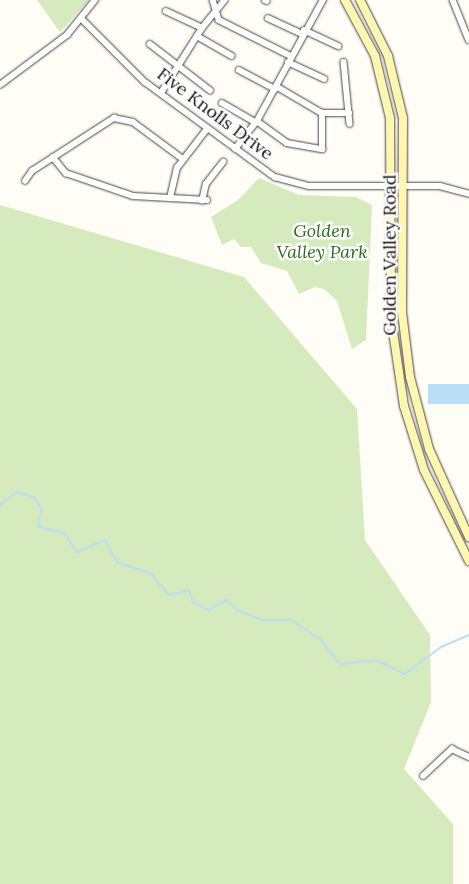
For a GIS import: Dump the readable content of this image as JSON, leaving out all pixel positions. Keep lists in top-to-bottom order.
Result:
{
  "streets": {
    "main road": ["Golden Valley Road"],
    "street": ["Five Knolls Drive"]
  },
  "crossings": [
    ["Five Knolls Drive", "Golden Valley Road"]
  ],
  "parks": ["Golden Valley Park"]
}
